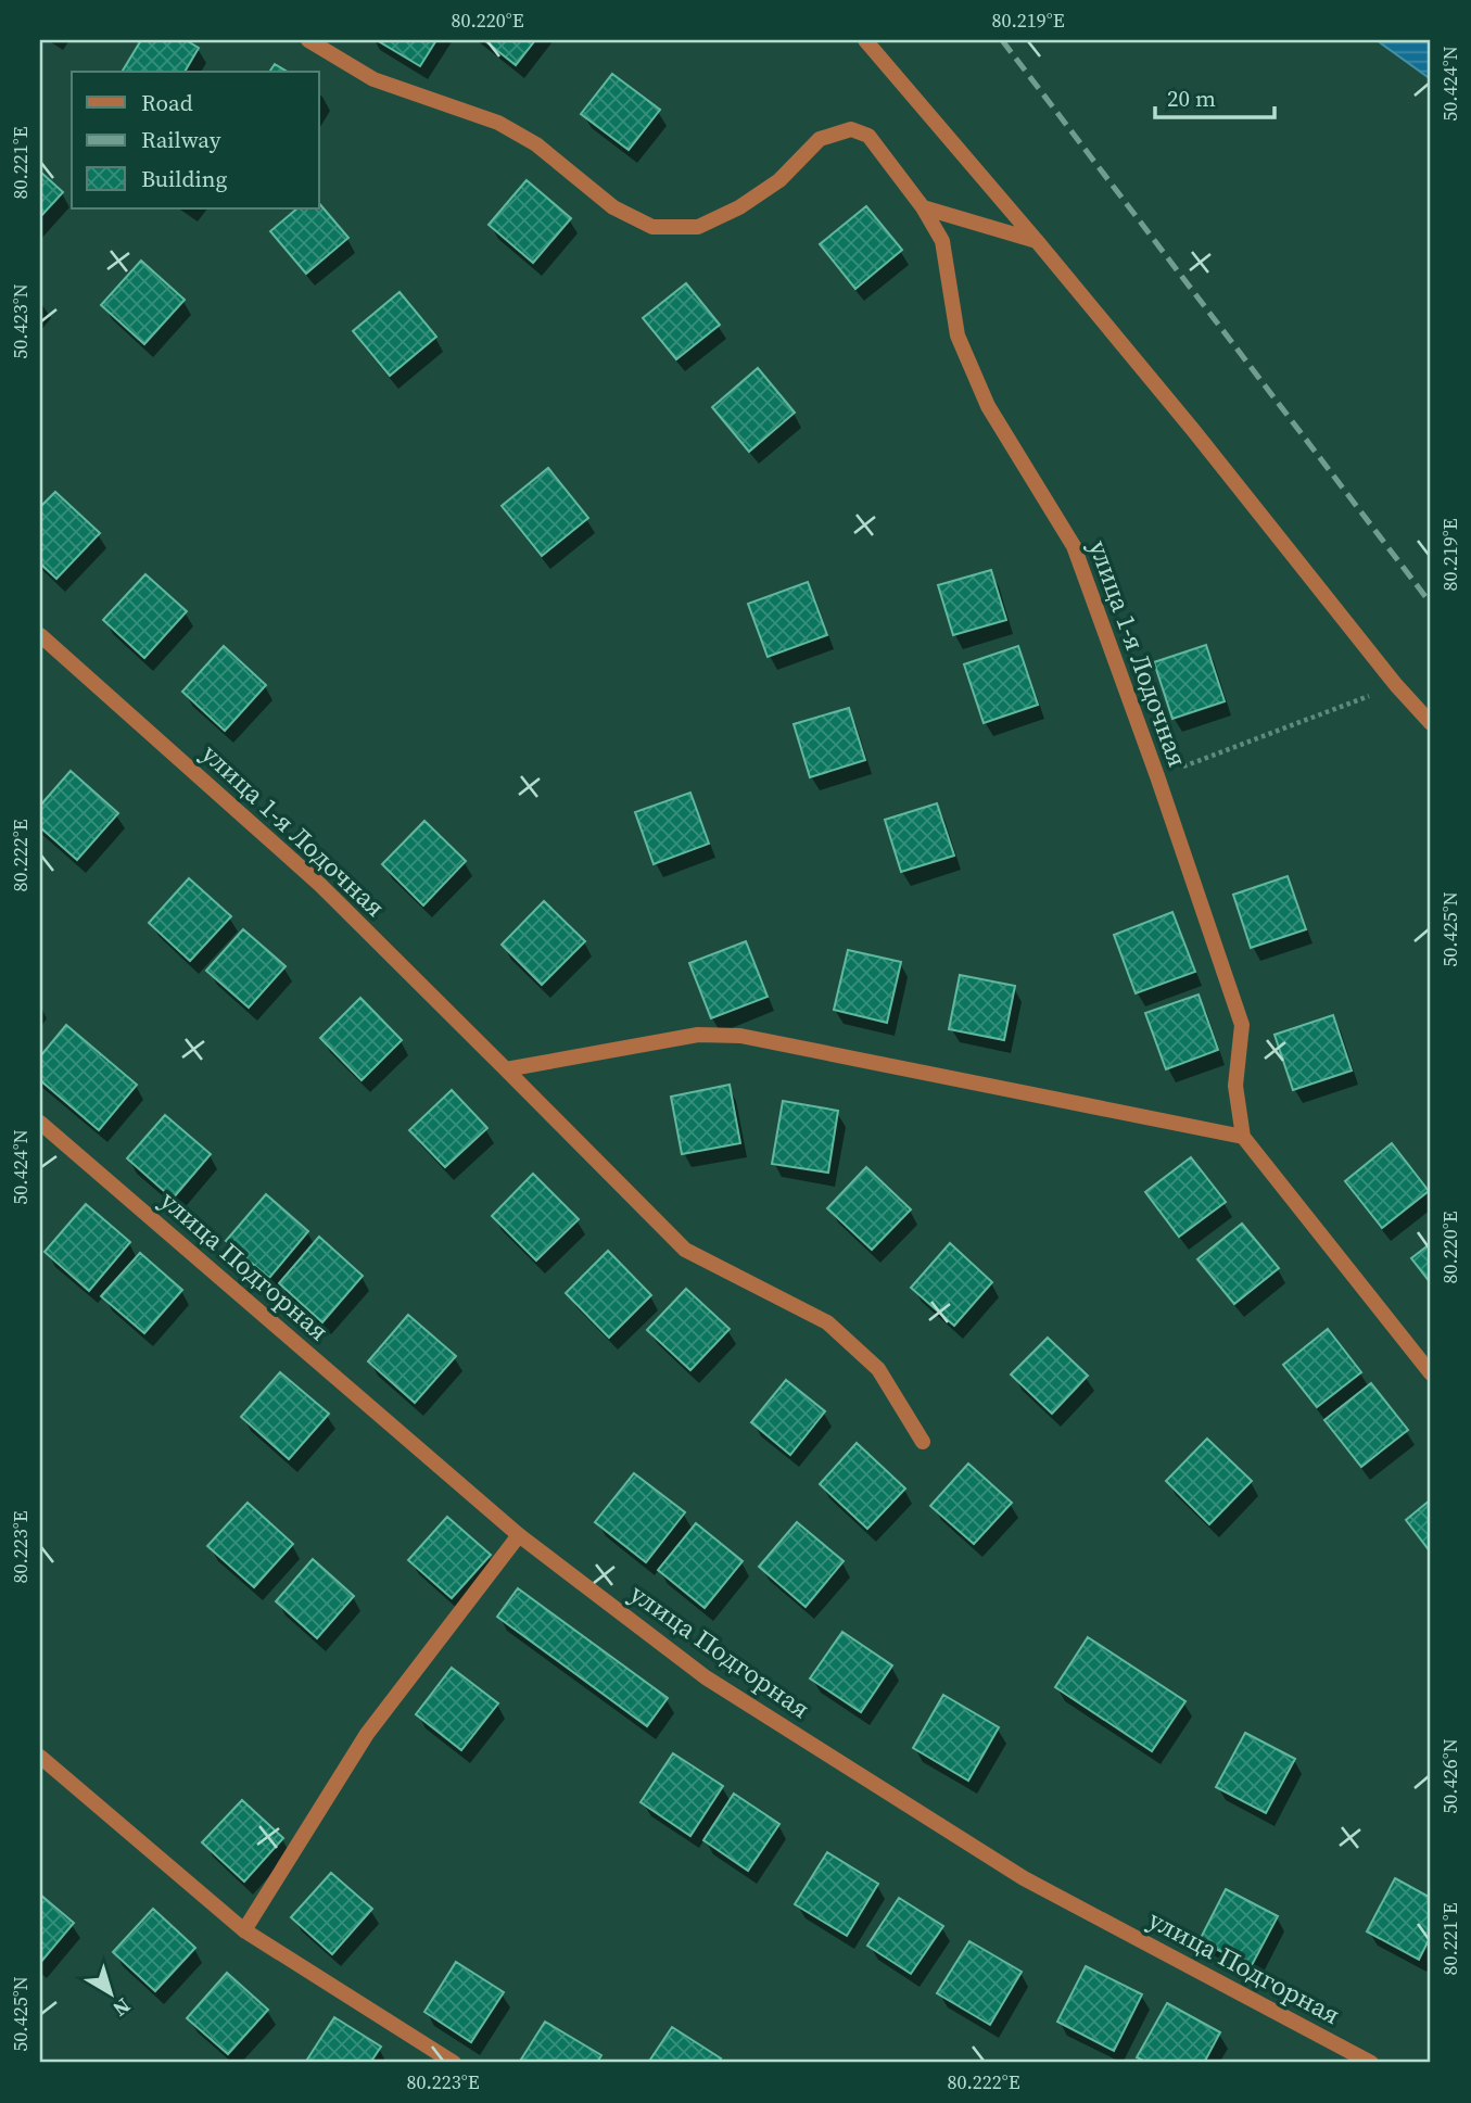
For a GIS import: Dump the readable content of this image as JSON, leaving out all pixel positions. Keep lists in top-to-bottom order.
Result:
{
  "streets": {
    "street": ["улица 1-я Лодочная", "улица Подгорная"]
  },
  "legend": ["Road", "Railway", "Building"],
  "scale_bar": "20 m",
  "north": "bottom right",
  "coordinates": [
    "80.220°E",
    "80.219°E",
    "50.424°N",
    "80.221°E",
    "50.423°N",
    "80.222°E",
    "50.425°N",
    "80.223°E",
    "50.426°N"
  ]
}
